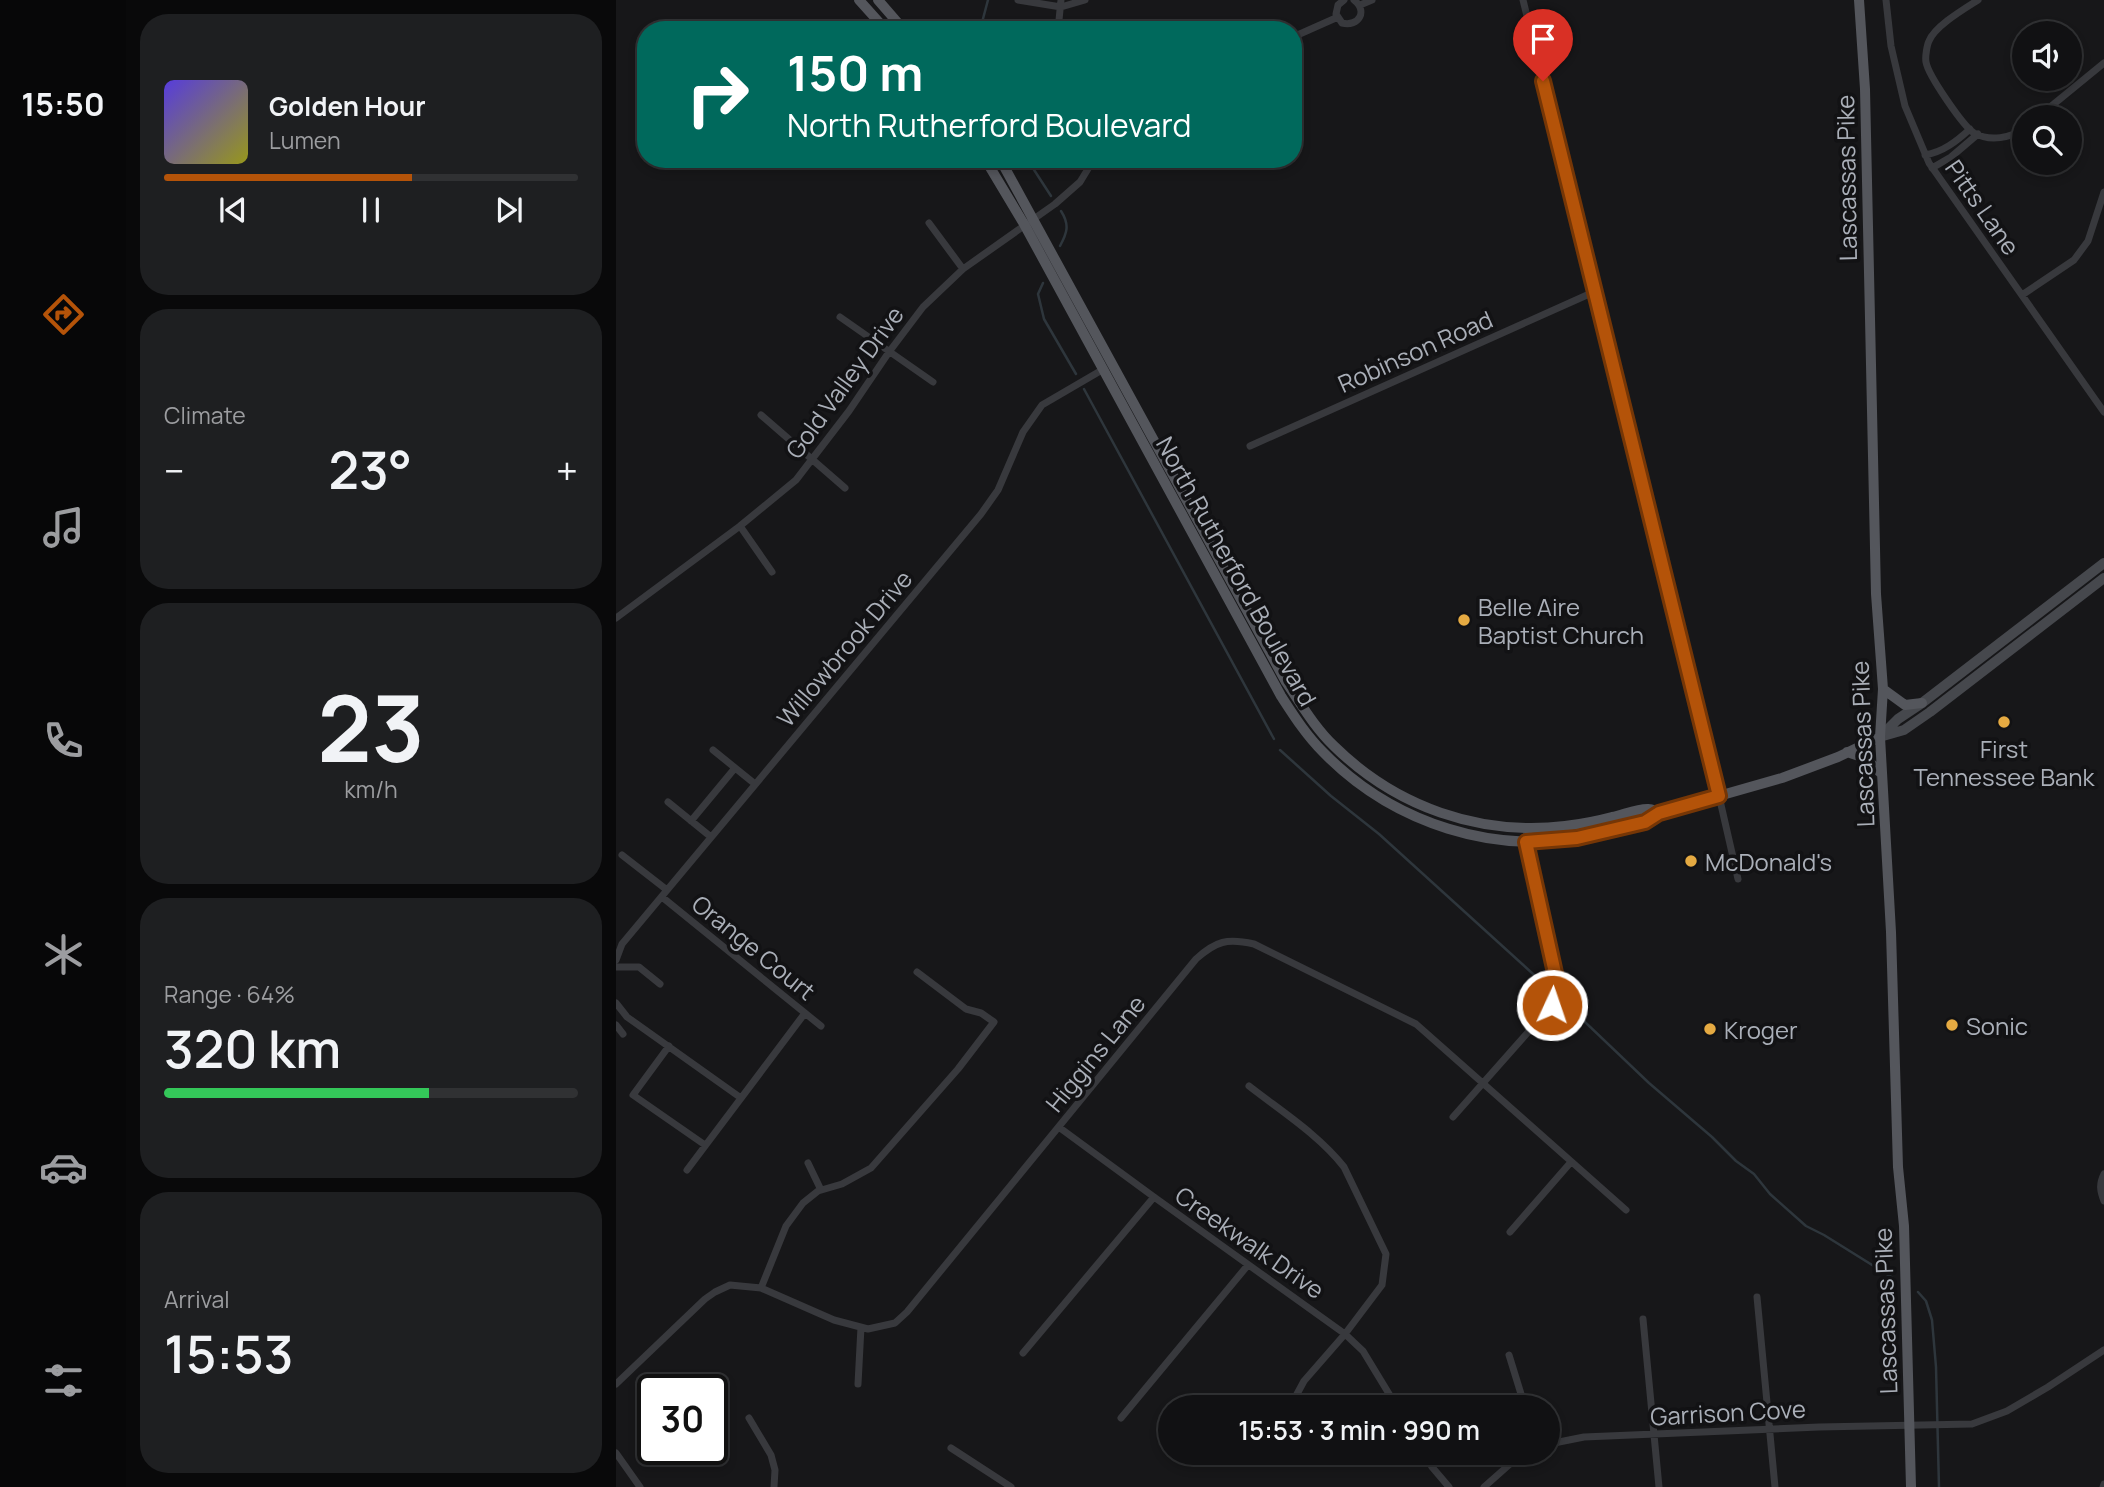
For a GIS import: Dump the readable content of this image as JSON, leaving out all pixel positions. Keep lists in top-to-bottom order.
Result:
{
  "streets": {
    "main road": ["Lascassas Pike", "North Rutherford Boulevard"],
    "street": [
      "Pitts Lane",
      "Robinson Road",
      "Gold Valley Drive",
      "Willowbrook Drive",
      "Orange Court",
      "Higgins Lane",
      "Creekwalk Drive",
      "Garrison Cove"
    ]
  },
  "crossings": [
    ["Lascassas Pike", "North Rutherford Boulevard"],
    ["Lascassas Pike", "Garrison Cove"],
    ["Gold Valley Drive", "North Rutherford Boulevard"],
    ["North Rutherford Boulevard", "Willowbrook Drive"],
    ["Willowbrook Drive", "Orange Court"],
    ["Higgins Lane", "Creekwalk Drive"]
  ],
  "places": [
    "Belle Aire Baptist Church",
    "First Tennessee Bank",
    "McDonald's",
    "Sonic",
    "Kroger"
  ],
  "page": {
    "tabs": "15:50",
    "turn": ["150 m", "North Rutherford Boulevard"],
    "song": ["Golden Hour", "Lumen"],
    "tile": [
      "Climate",
      ["23", "km/h"],
      ["Range · 64%", "320 km"],
      ["Arrival", "15:53"]
    ],
    "heat": ["−", "23°", "+"],
    "limit": "30",
    "trip": "15:53 · 3 min · 990 m"
  }
}
